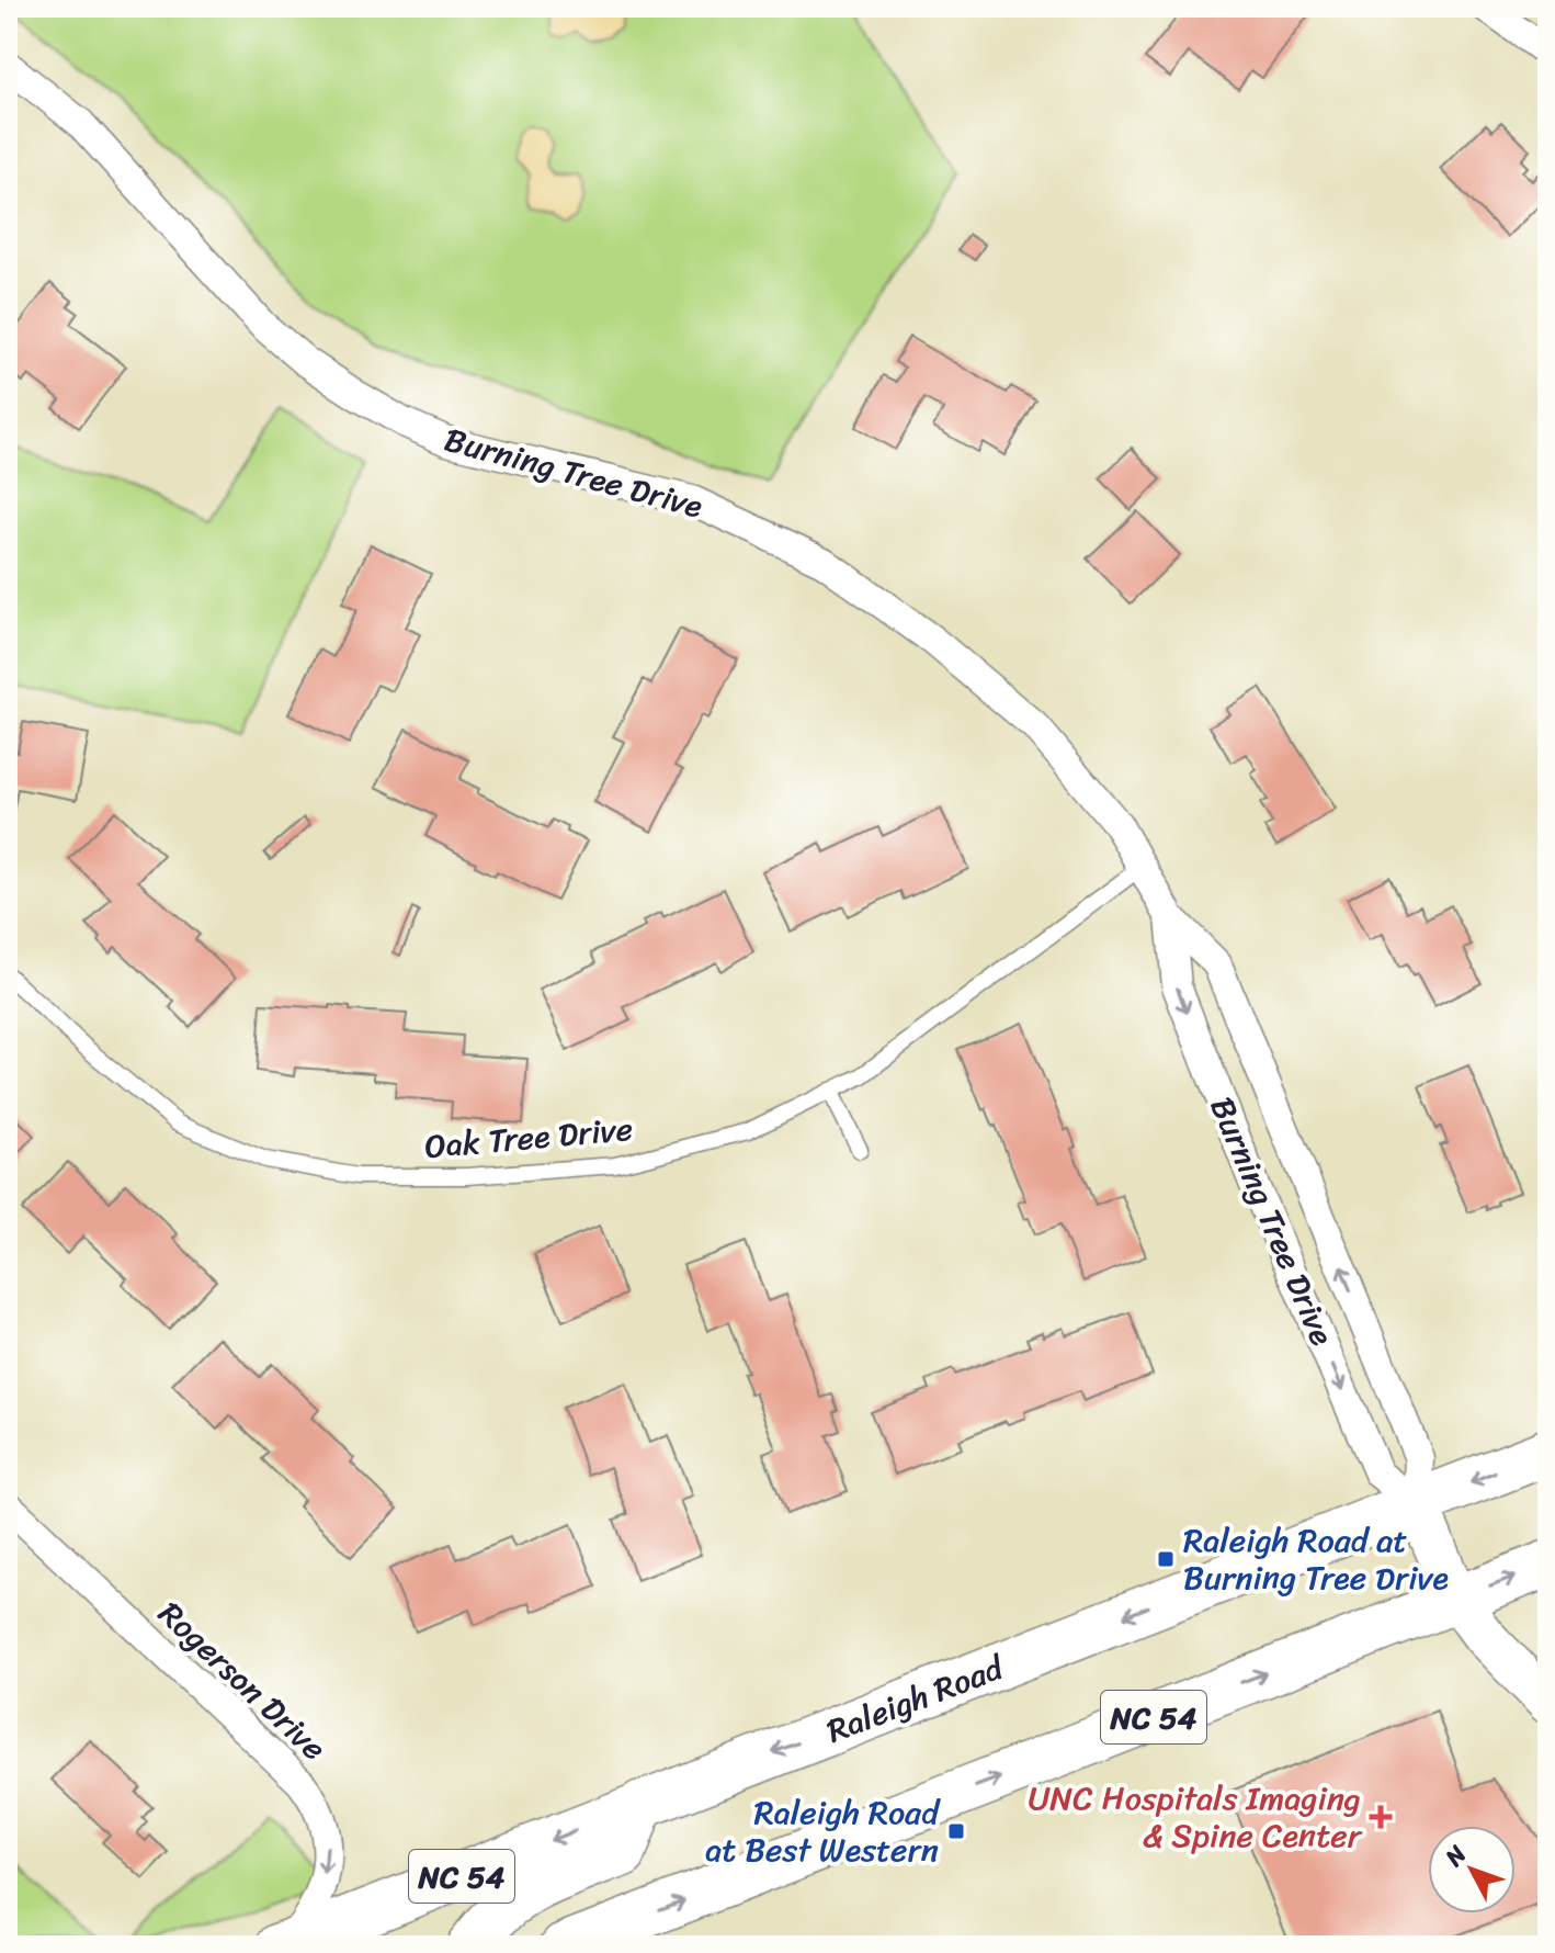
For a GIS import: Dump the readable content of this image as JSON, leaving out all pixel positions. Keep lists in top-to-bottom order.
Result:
{
  "streets": {
    "main road": ["Raleigh Road", "NC 54"],
    "street": ["Burning Tree Drive", "Rogerson Drive"],
    "lane": ["Oak Tree Drive"]
  },
  "crossings": [
    ["Burning Tree Drive", "Oak Tree Drive"],
    ["Burning Tree Drive", "Raleigh Road"],
    ["Burning Tree Drive", "NC 54"],
    ["Rogerson Drive", "Raleigh Road"]
  ],
  "one_way": ["Rogerson Drive"],
  "places": {
    "transit": ["Raleigh Road at Burning Tree Drive", "Raleigh Road at Best Western"],
    "health": ["UNC Hospitals Imaging & Spine Center"]
  },
  "north": "top left"
}
